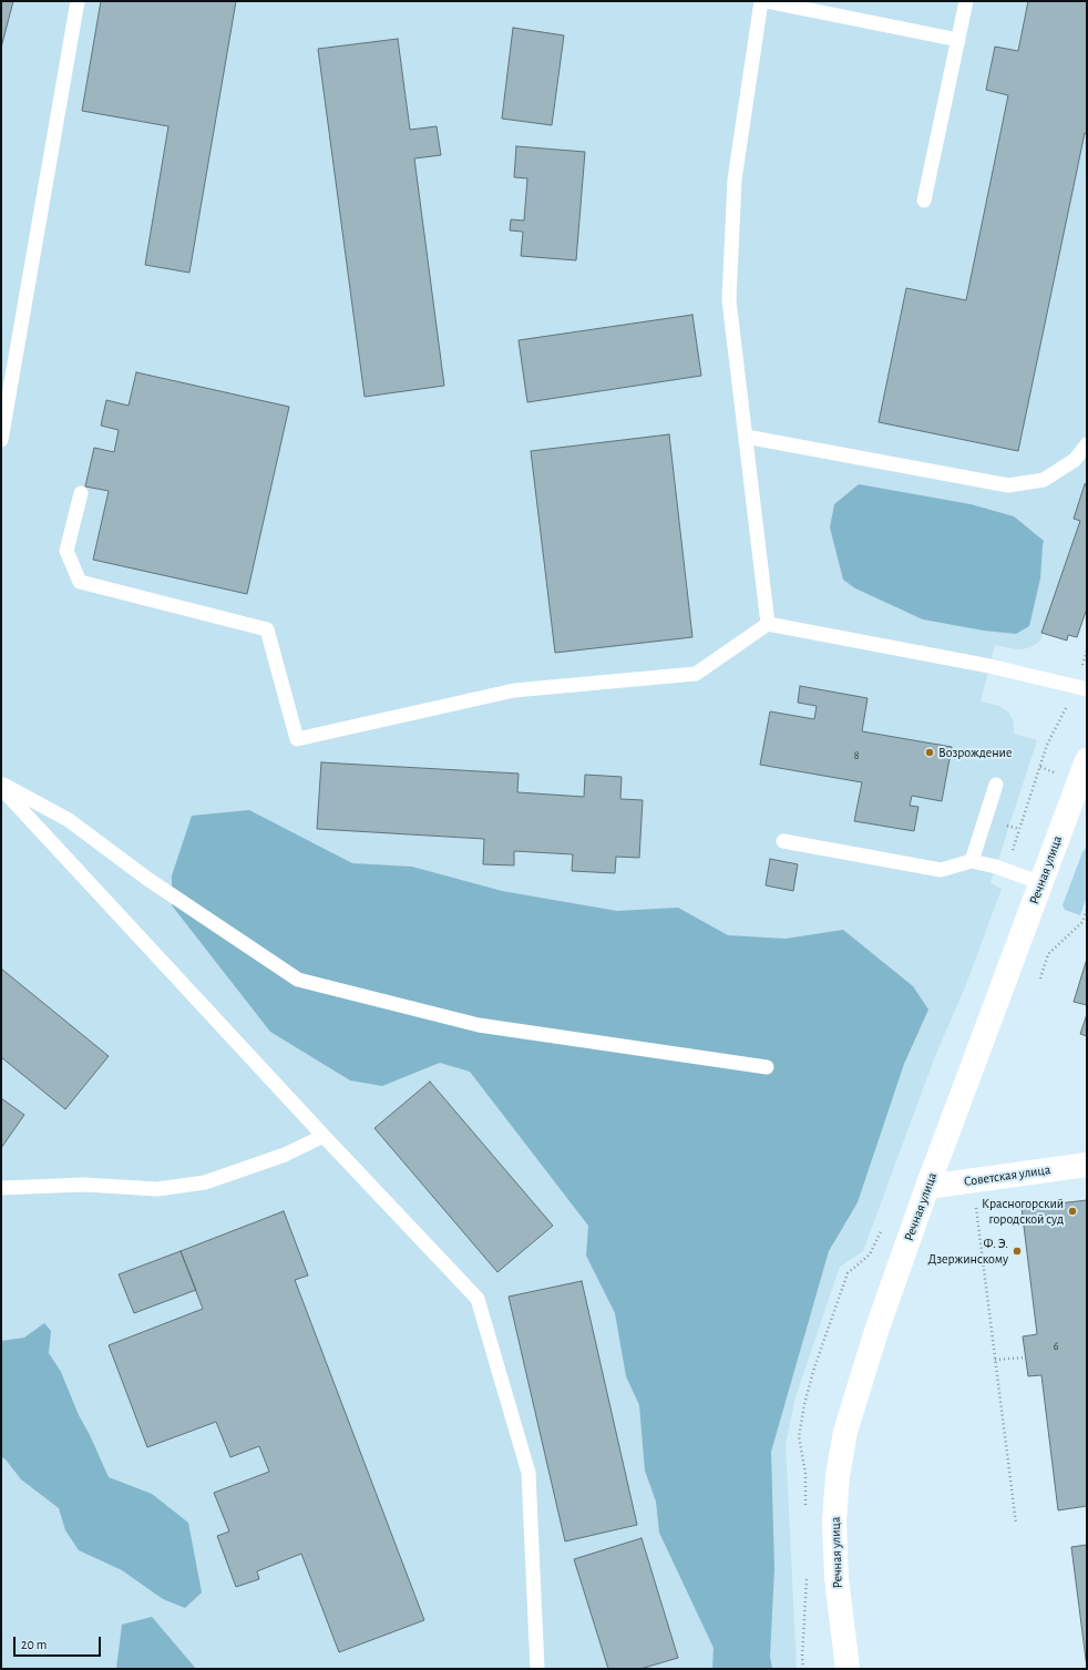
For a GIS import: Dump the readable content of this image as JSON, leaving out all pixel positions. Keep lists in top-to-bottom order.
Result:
{
  "streets": {
    "main road": ["Речная улица", "Советская улица"]
  },
  "crossings": [
    ["Речная улица", "Советская улица"]
  ],
  "places": ["Возрождение", "Красногорский городской суд", "Ф. Э. Дзержинскому"],
  "house_numbers": ["8", "6"],
  "scale_bar": "20 m"
}
